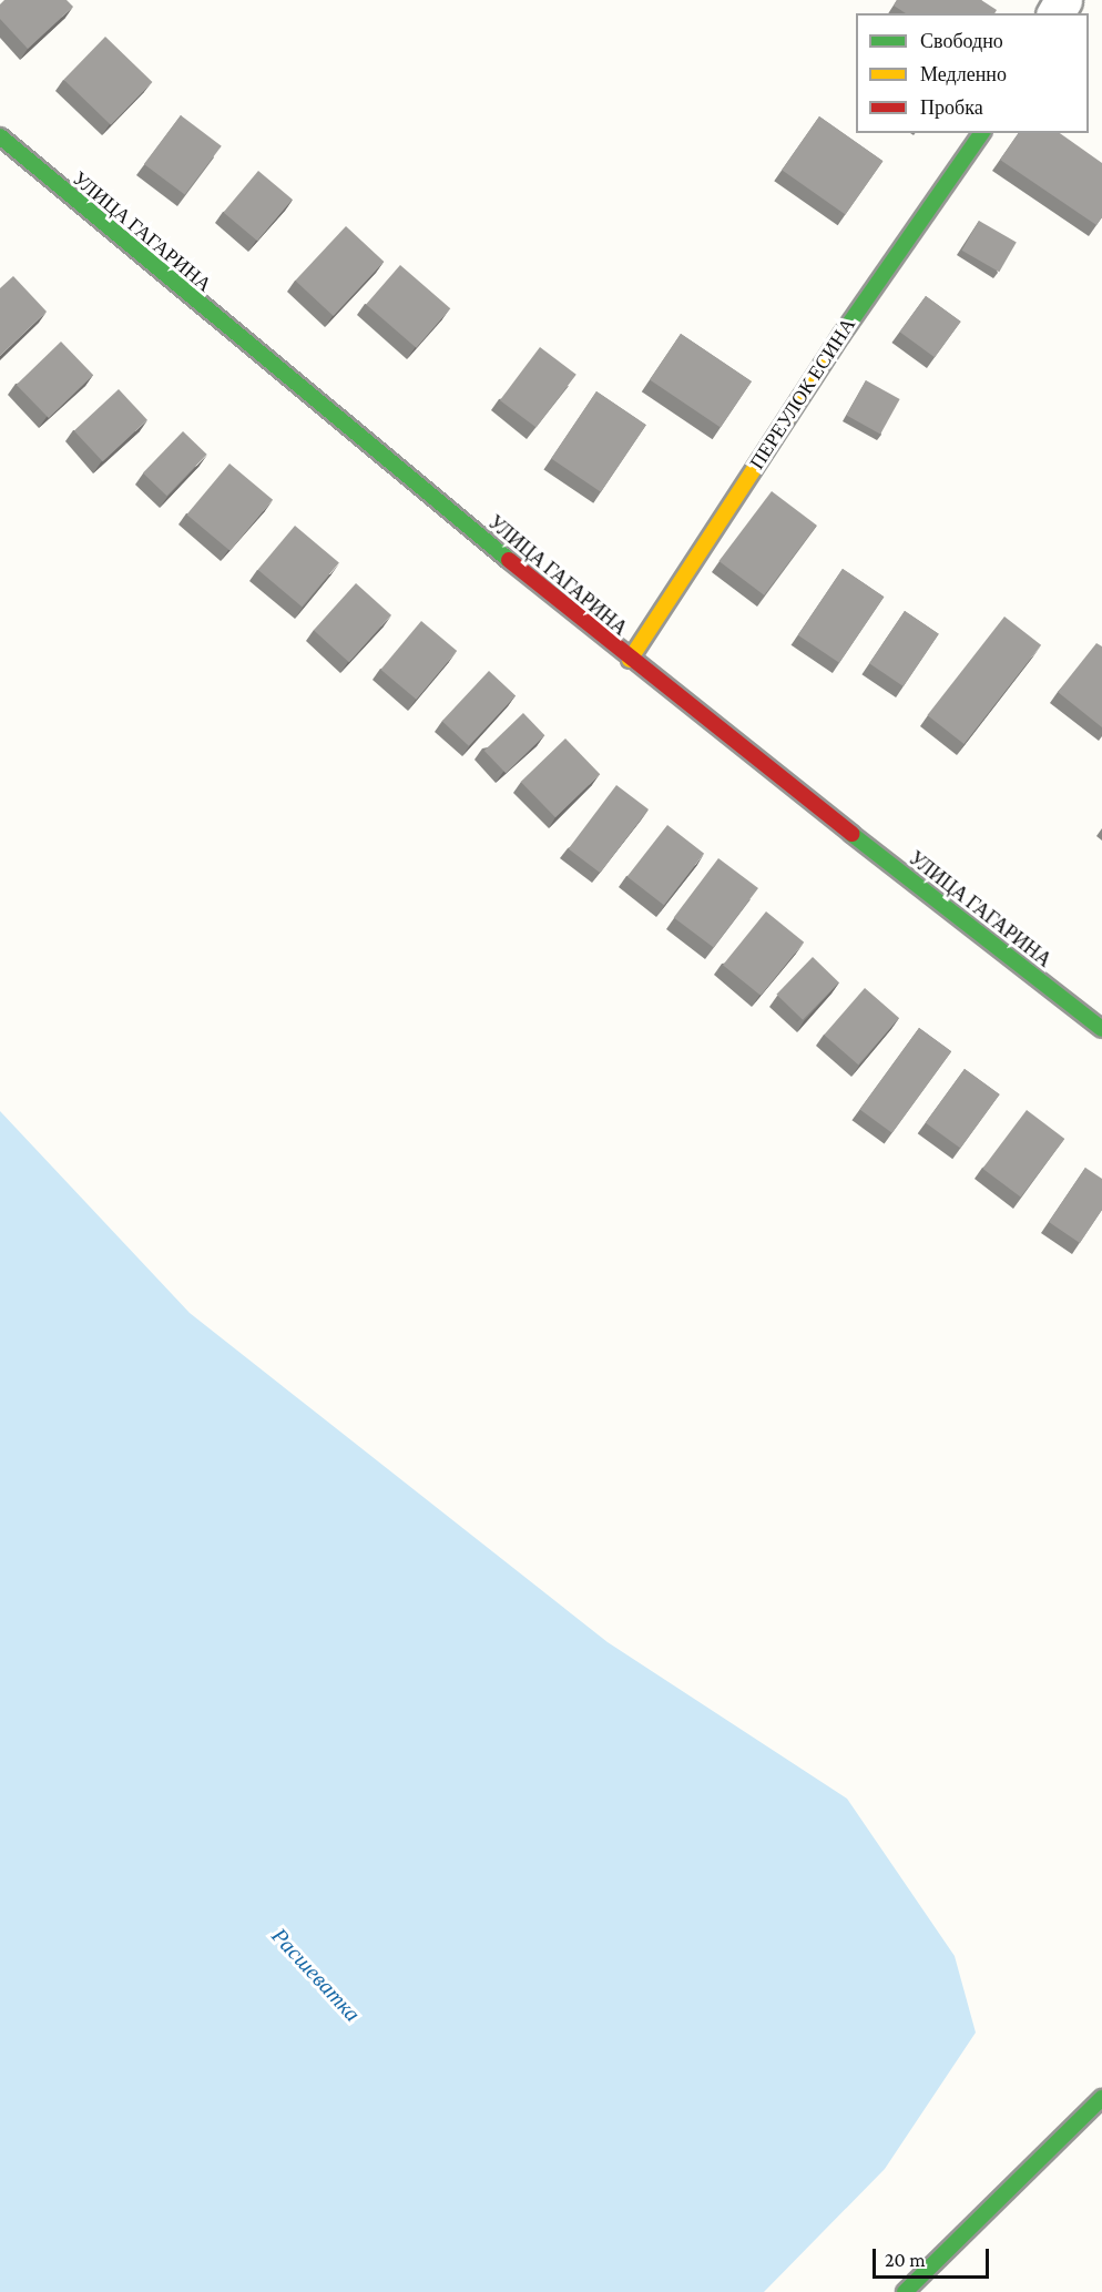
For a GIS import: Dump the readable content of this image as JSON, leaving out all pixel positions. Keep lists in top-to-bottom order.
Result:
{
  "streets": {
    "street": ["УЛИЦА ГАГАРИНА", "ПЕРЕУЛОК ЕСИНА"]
  },
  "crossings": [
    ["УЛИЦА ГАГАРИНА", "ПЕРЕУЛОК ЕСИНА"]
  ],
  "water": ["Расшеватка"],
  "legend": ["Свободно", "Медленно", "Пробка"],
  "scale_bar": "20 m"
}
